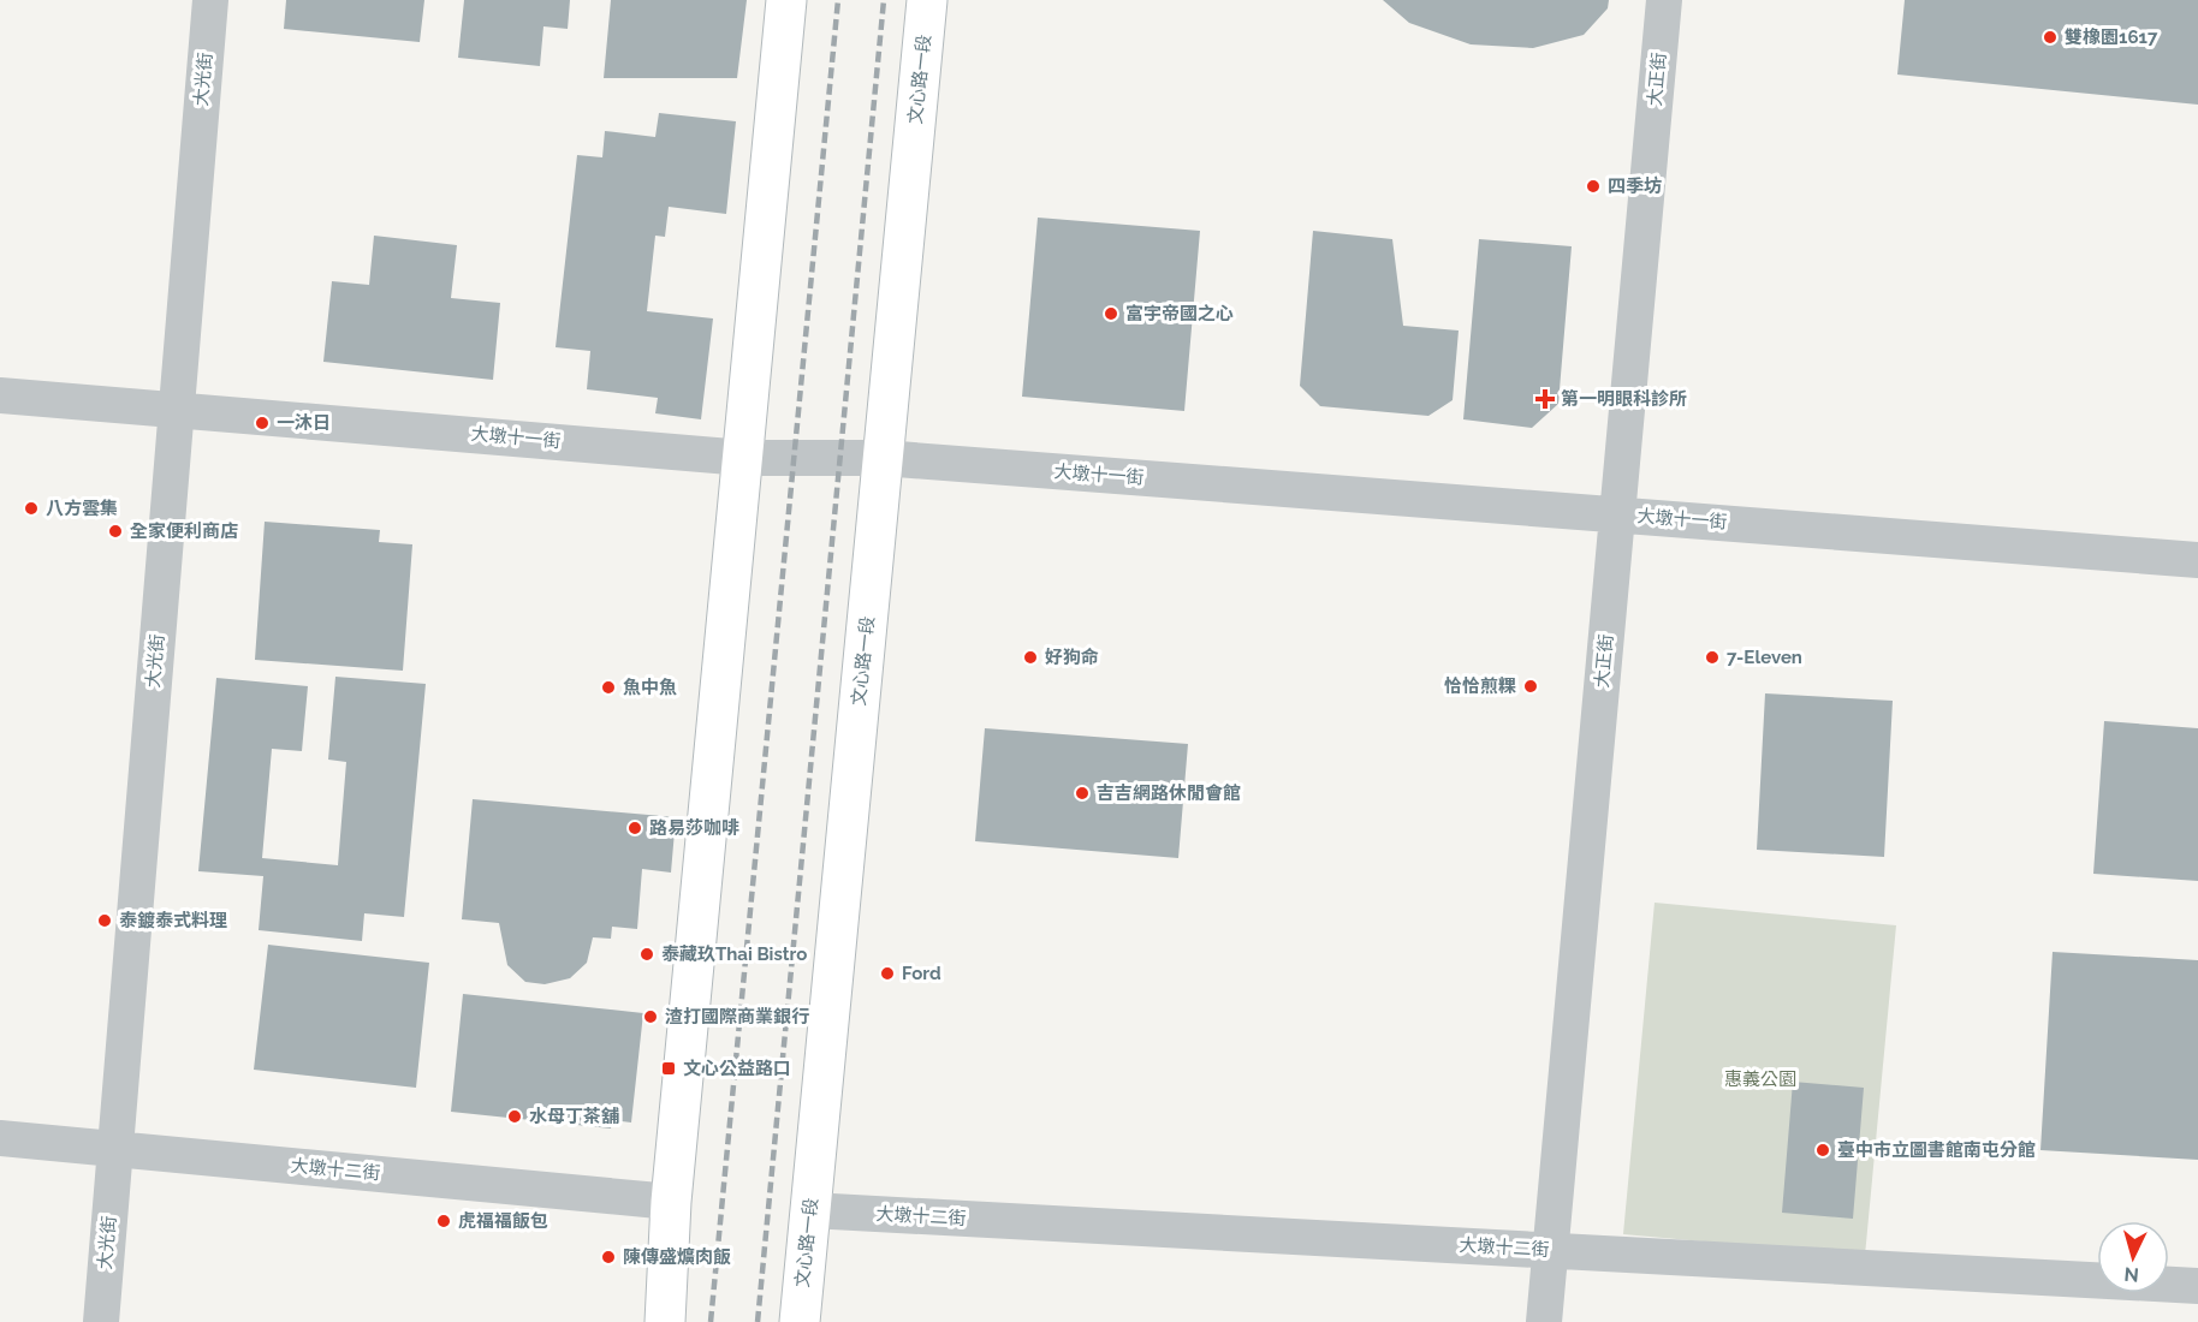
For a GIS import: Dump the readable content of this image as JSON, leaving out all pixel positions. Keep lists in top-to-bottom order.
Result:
{
  "streets": {
    "main road": ["文心路一段"],
    "street": [
      "大光街",
      "大正街",
      "大墩十一街",
      "大墩十二街"
    ]
  },
  "crossings": [
    ["大光街", "大墩十一街"],
    ["大光街", "大墩十二街"],
    ["文心路一段", "大墩十一街"],
    ["文心路一段", "大墩十二街"],
    ["大正街", "大墩十一街"],
    ["大正街", "大墩十二街"]
  ],
  "parks": ["惠義公園"],
  "places": {
    "other": [
      "雙橡園1617",
      "四季坊",
      "富宇帝國之心",
      "一沐日",
      "八方雲集",
      "全家便利商店",
      "好狗命",
      "7-Eleven",
      "恰恰煎粿",
      "魚中魚",
      "吉吉網路休閒會館",
      "路易莎咖啡",
      "泰鍍泰式料理",
      "泰藏玖Thai Bistro",
      "Ford",
      "渣打國際商業銀行",
      "水母丁茶舖",
      "臺中市立圖書館南屯分館",
      "虎福福飯包",
      "陳傳盛爌肉飯"
    ],
    "health": ["第一明眼科診所"],
    "transit": ["文心公益路口"]
  },
  "north": "bottom"
}
